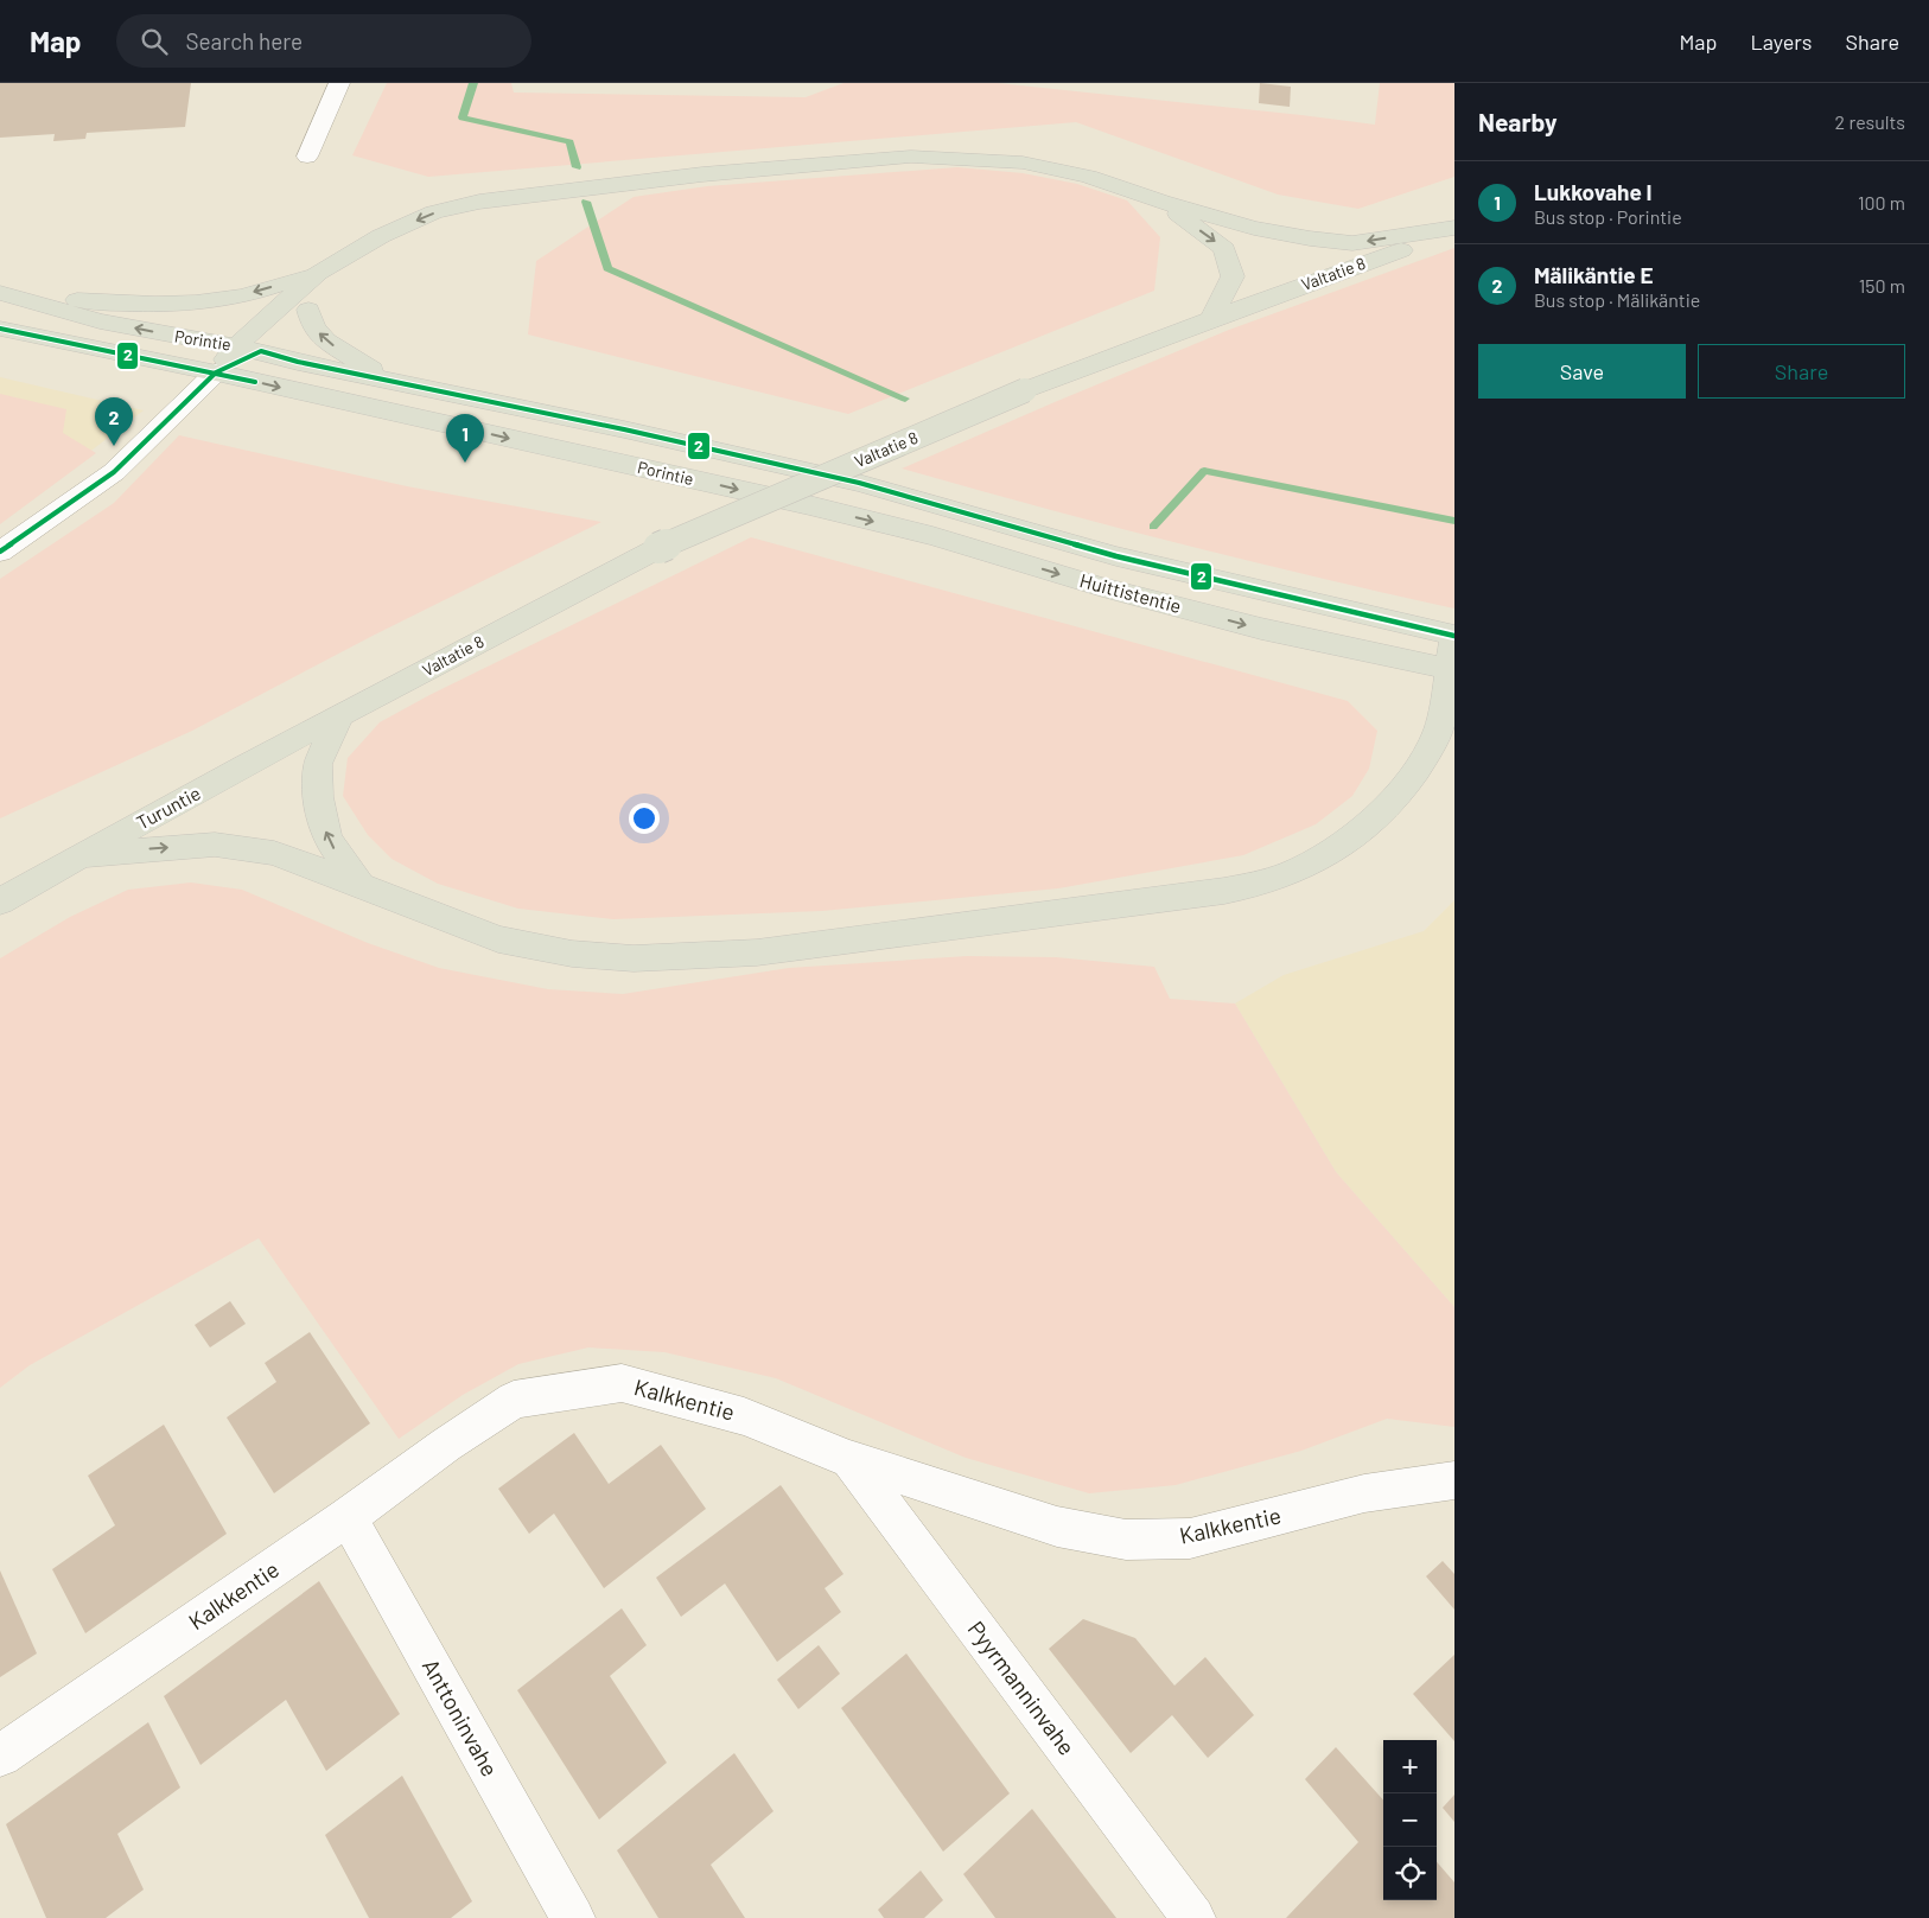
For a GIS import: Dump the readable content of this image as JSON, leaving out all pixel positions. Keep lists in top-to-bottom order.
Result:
{
  "streets": {
    "highway": [
      "Valtatie 8",
      "Porintie",
      "Huittistentie",
      "Turuntie"
    ],
    "street": ["Kalkkentie", "Pyyrmanninvahe", "Anttoninvahe"]
  },
  "crossings": [
    ["Valtatie 8", "Turuntie"],
    ["Porintie", "Huittistentie"],
    ["Kalkkentie", "Pyyrmanninvahe"],
    ["Kalkkentie", "Anttoninvahe"]
  ],
  "lines": ["transit line 2"],
  "page": {
    "header": "Map",
    "search": "Search here",
    "nav": ["Map", "Layers", "Share"],
    "heading": ["Nearby", "2 results"],
    "list": [
      {
        "mark": "1",
        "name": "Lukkovahe I",
        "note": "Bus stop · Porintie",
        "value": "100 m"
      },
      {
        "mark": "2",
        "name": "Mälikäntie E",
        "note": "Bus stop · Mälikäntie",
        "value": "150 m"
      }
    ],
    "buttons": ["Save", "Share"],
    "pins": ["2", "1"],
    "map_buttons": ["+", "−"]
  }
}
